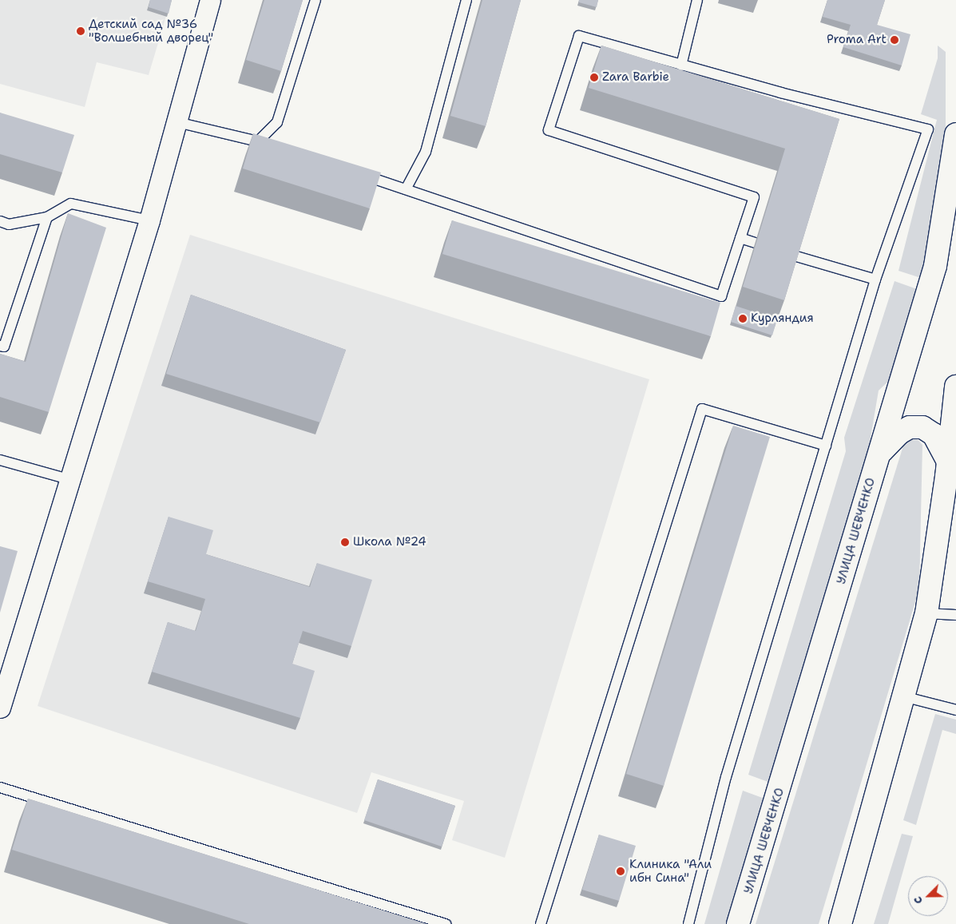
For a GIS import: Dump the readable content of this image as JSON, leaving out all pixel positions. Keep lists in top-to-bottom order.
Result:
{
  "streets": {
    "main road": ["УЛИЦА ШЕВЧЕНКО"]
  },
  "places": [
    "Детский сад №36 \"Волшебный дворец\"",
    "Proma Art",
    "Zara Barbie",
    "Курляндия",
    "Школа №24",
    "Клиника \"Али ибн Сина\""
  ],
  "north": "bottom left"
}
